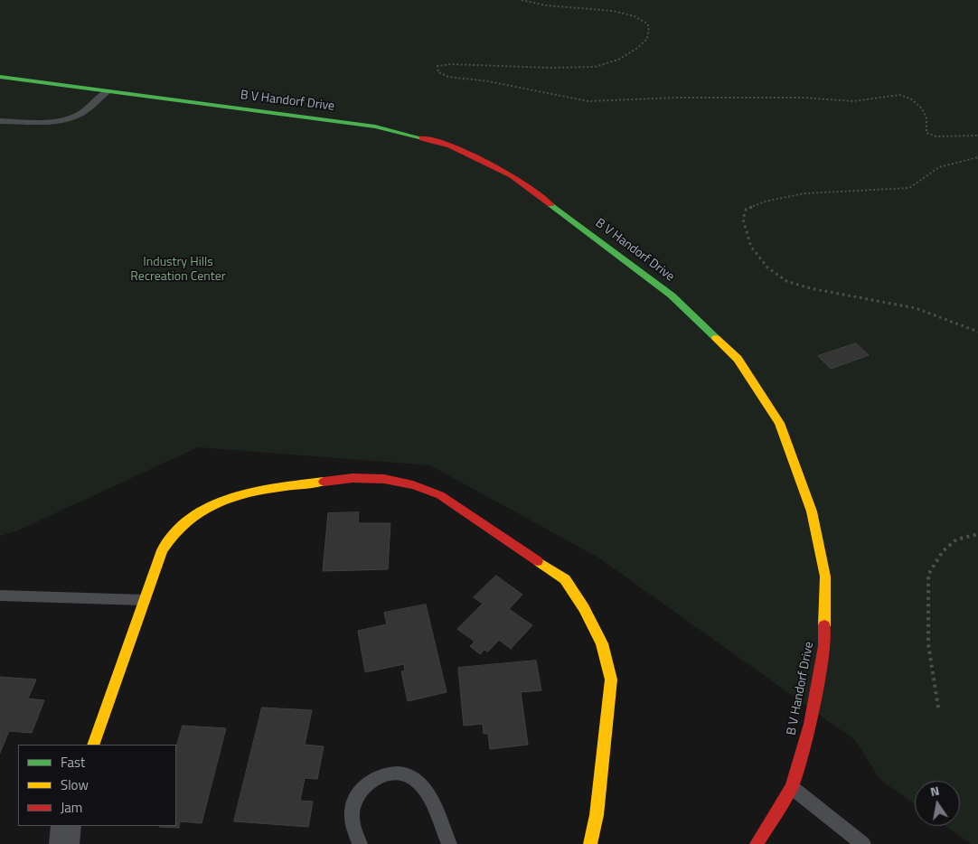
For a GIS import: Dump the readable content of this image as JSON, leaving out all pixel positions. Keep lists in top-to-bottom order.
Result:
{
  "streets": {
    "street": ["B V Handorf Drive"]
  },
  "parks": ["Industry Hills Recreation Center"],
  "legend": ["Fast", "Slow", "Jam"],
  "north": "top"
}
